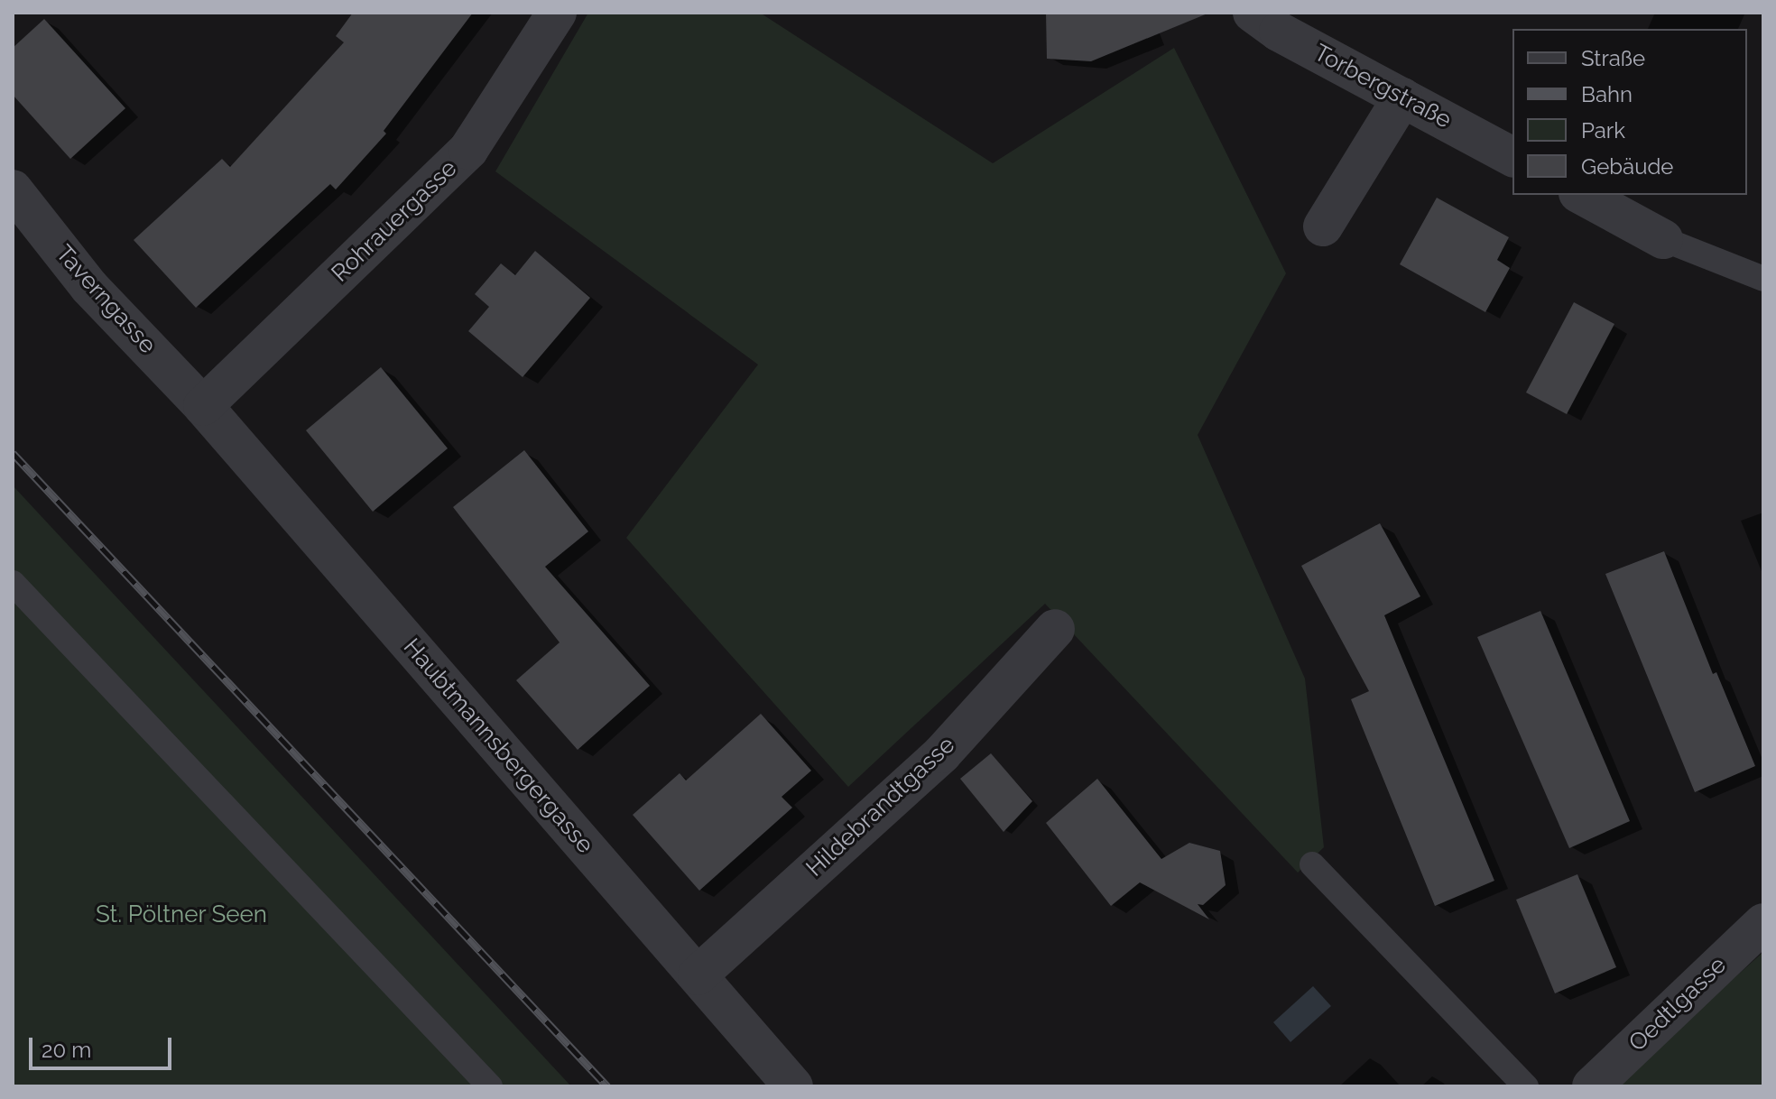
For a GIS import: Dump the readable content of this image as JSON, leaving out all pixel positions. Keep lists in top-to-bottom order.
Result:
{
  "streets": {
    "street": [
      "Torbergstraße",
      "Rohrauergasse",
      "Taverngasse",
      "Haubtmannsbergergasse",
      "Hildebrandtgasse",
      "Oedtlgasse"
    ]
  },
  "crossings": [
    ["Rohrauergasse", "Taverngasse"],
    ["Rohrauergasse", "Haubtmannsbergergasse"],
    ["Taverngasse", "Haubtmannsbergergasse"],
    ["Haubtmannsbergergasse", "Hildebrandtgasse"]
  ],
  "parks": ["St. Pöltner Seen"],
  "legend": [
    "Straße",
    "Bahn",
    "Park",
    "Gebäude"
  ],
  "scale_bar": "20 m"
}
